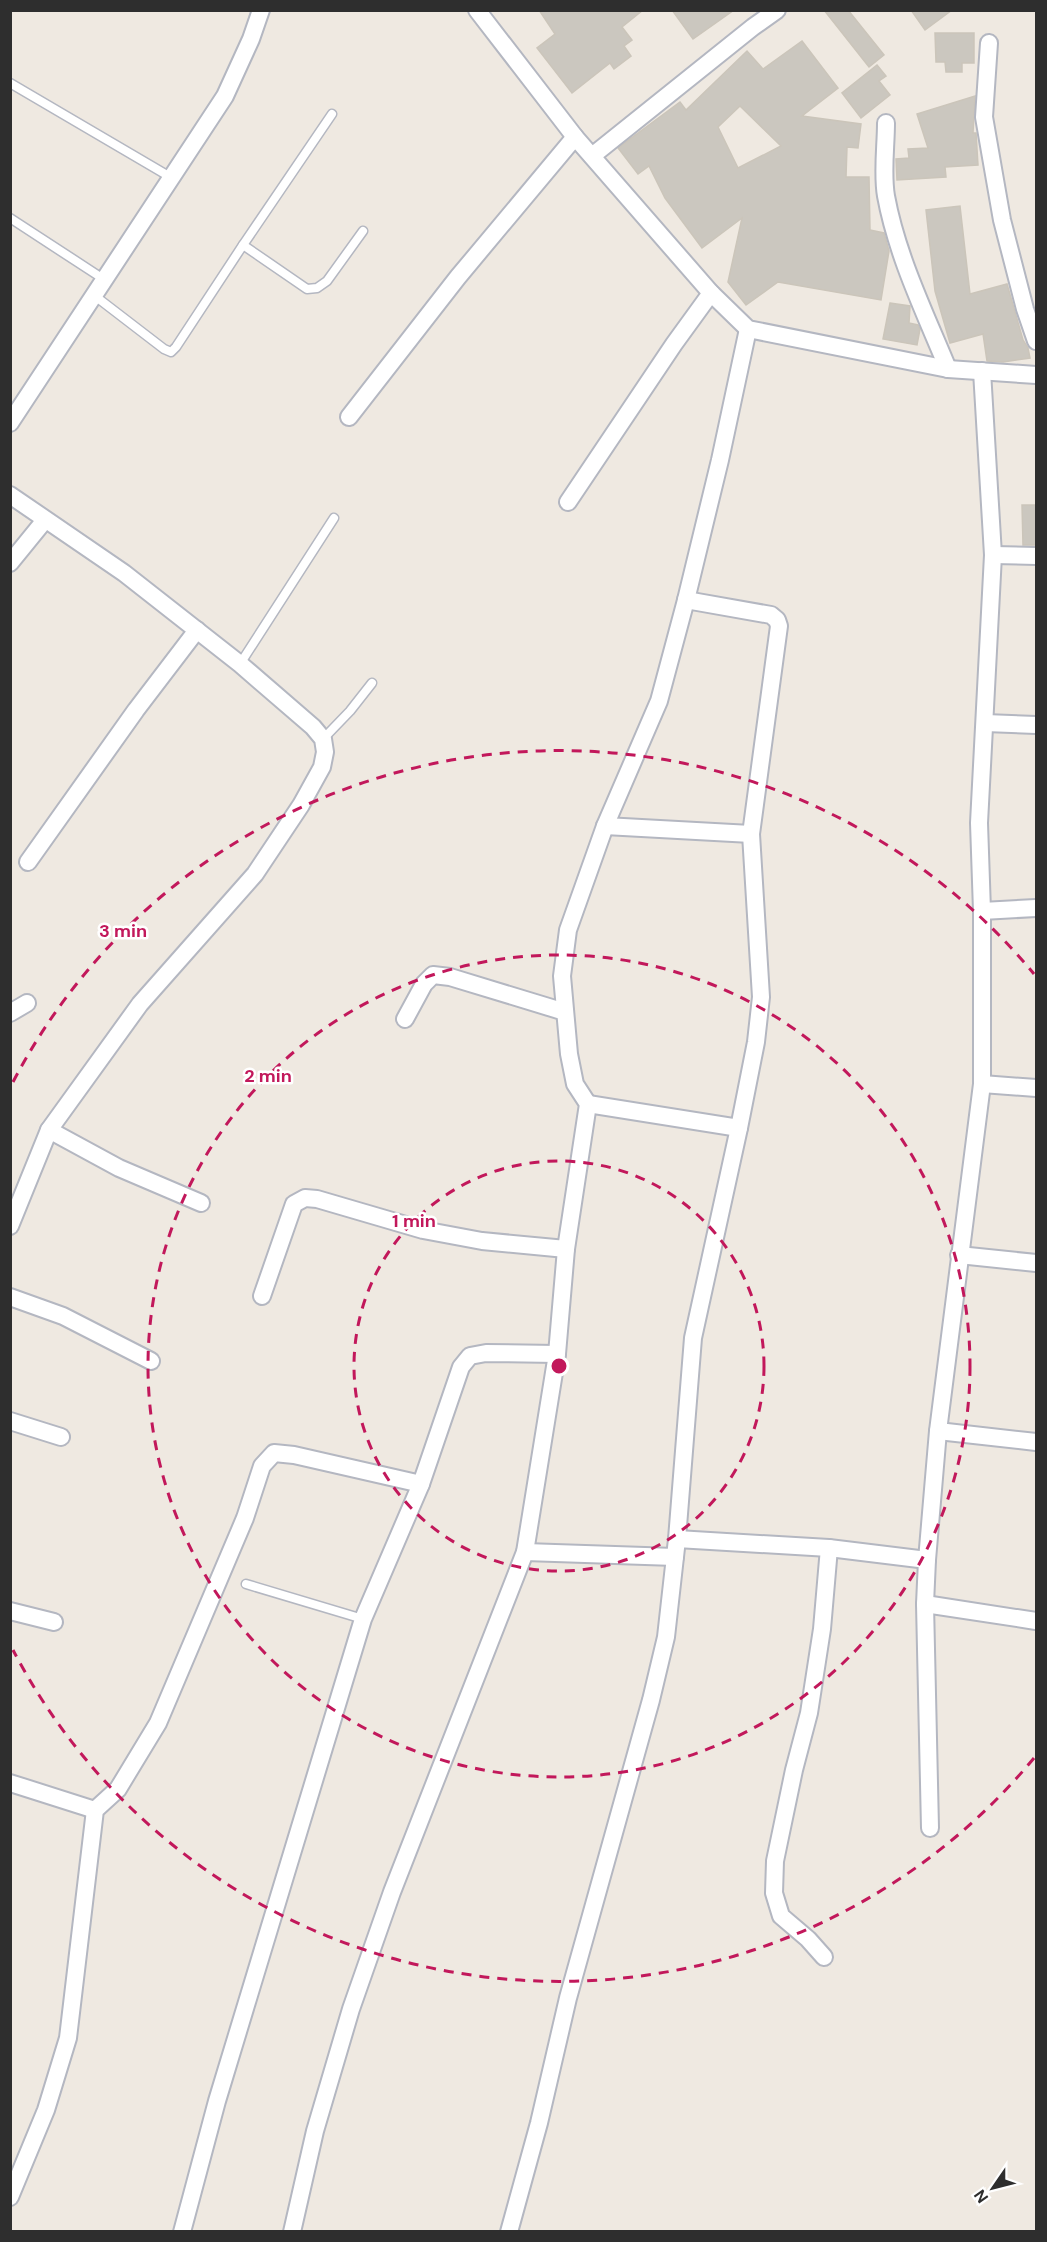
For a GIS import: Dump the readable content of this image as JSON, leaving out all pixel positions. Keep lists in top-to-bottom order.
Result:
{
  "north": "bottom left",
  "rings": ["3 min", "2 min", "1 min"]
}
